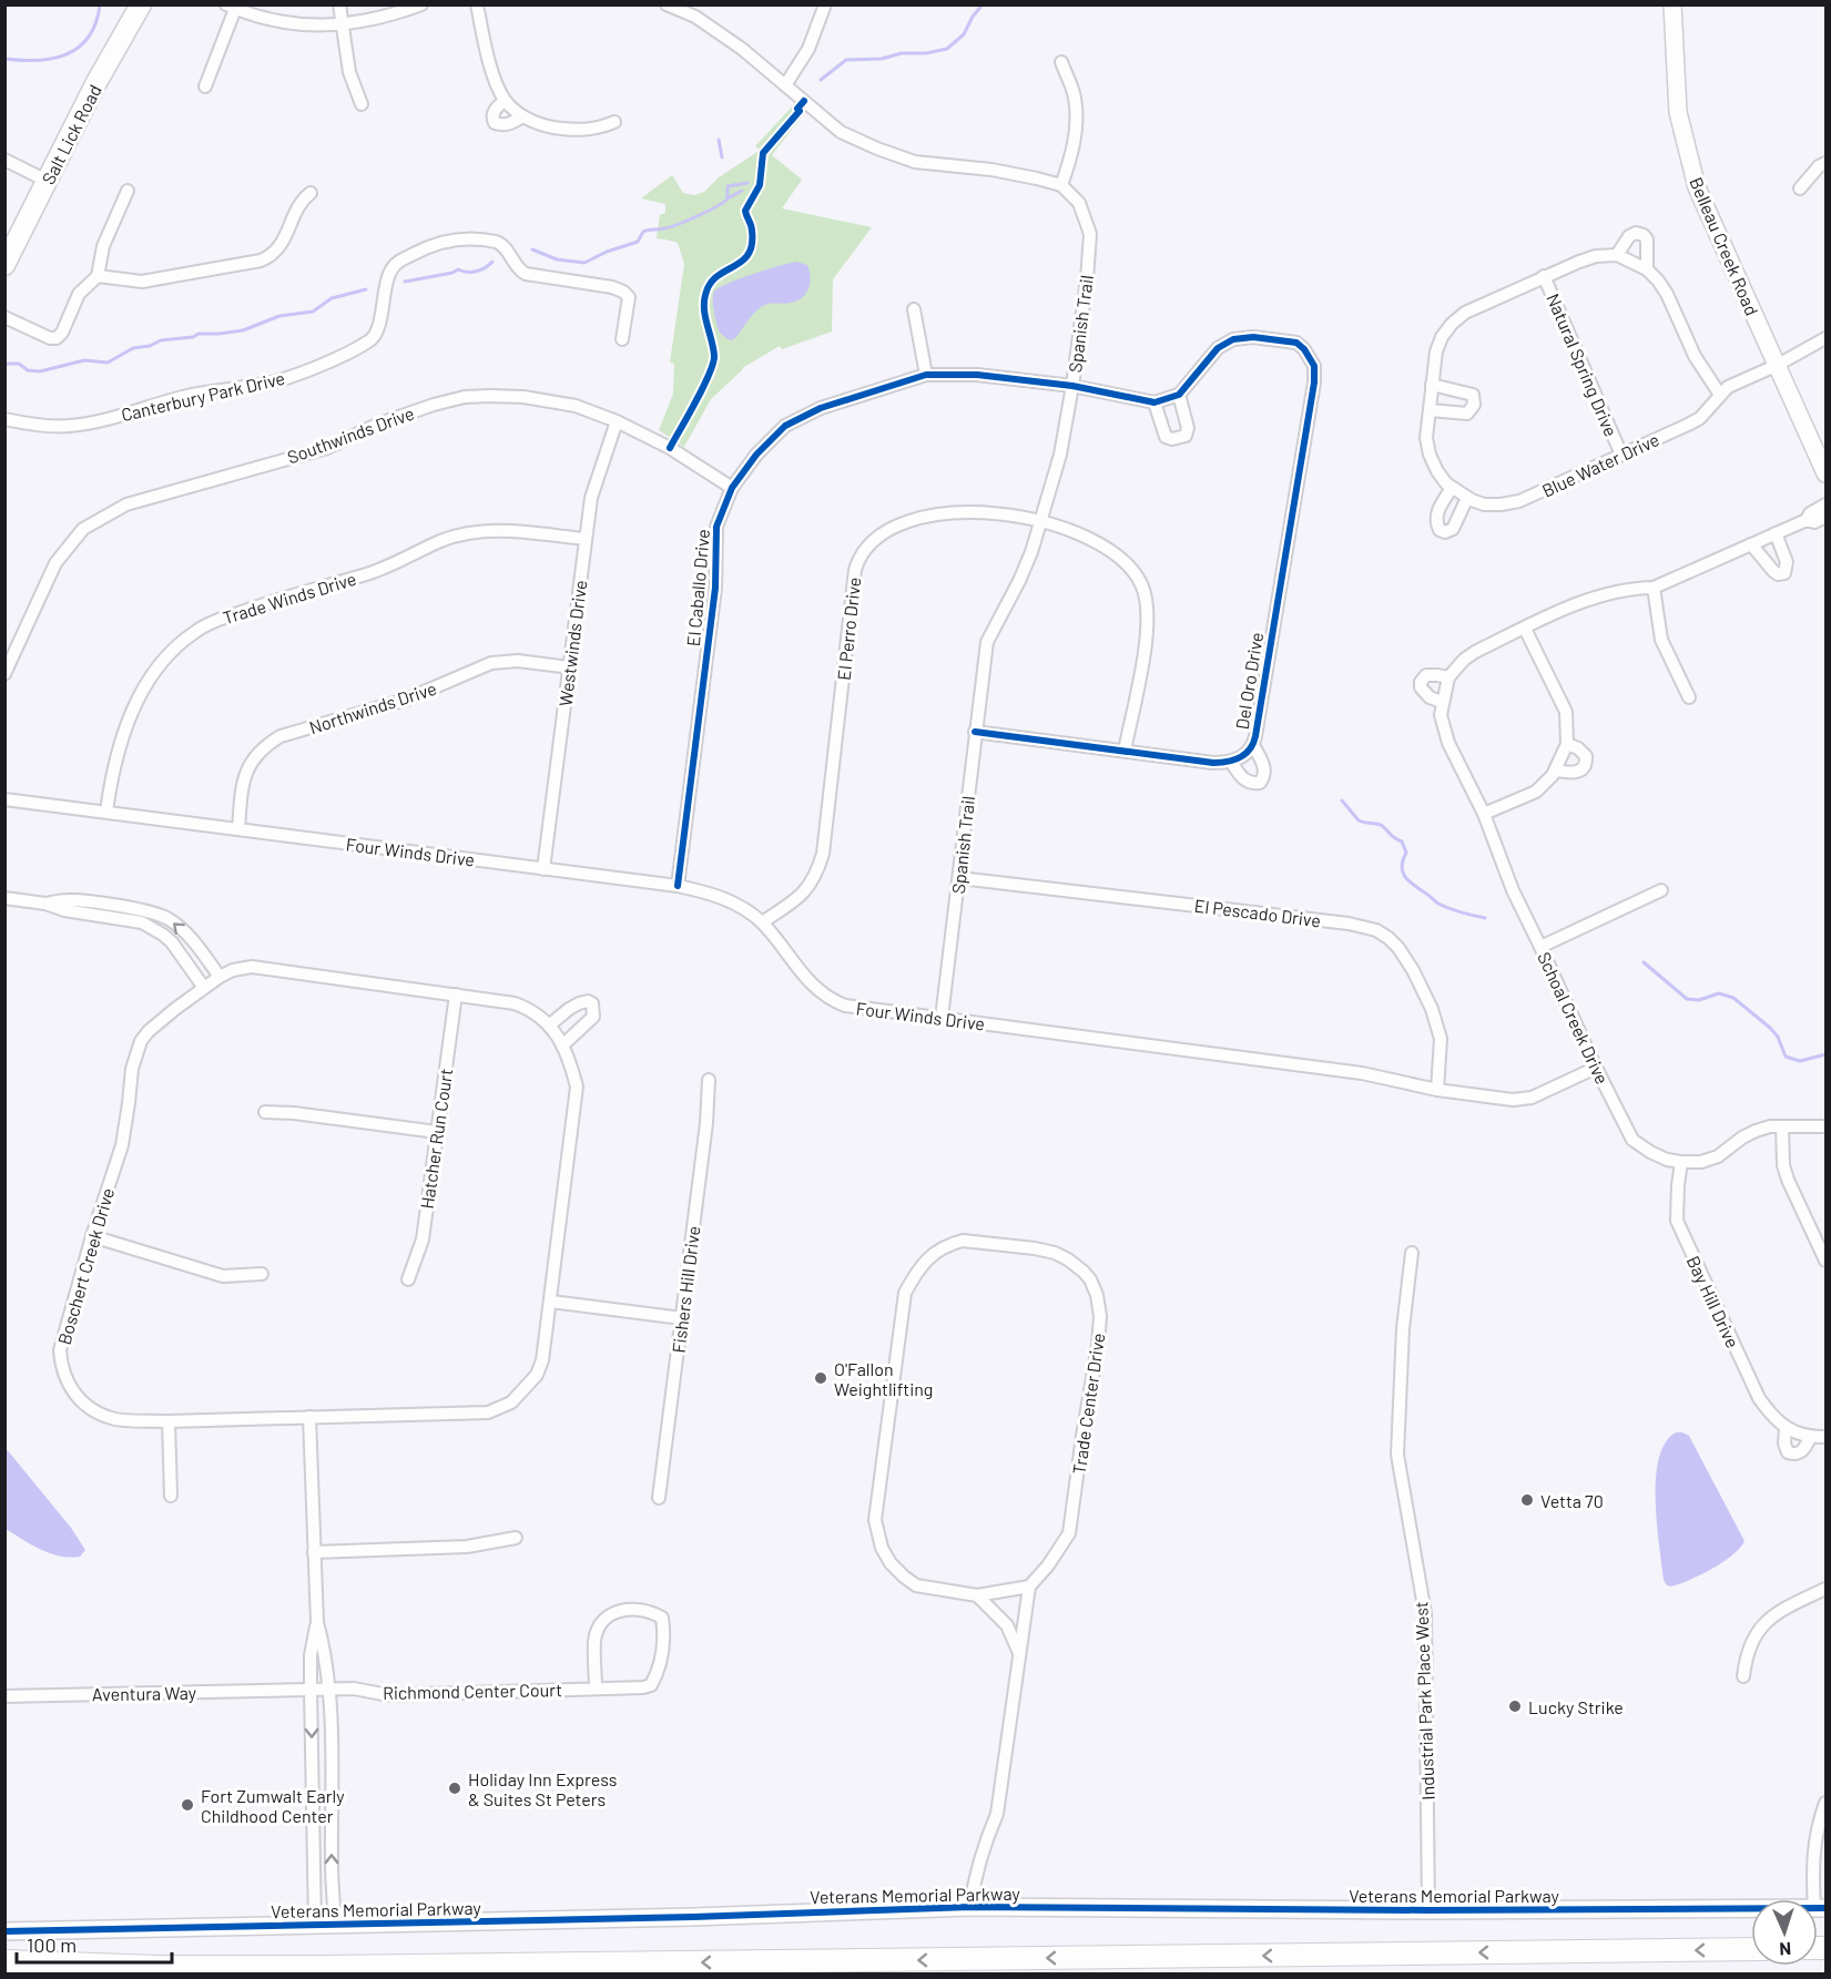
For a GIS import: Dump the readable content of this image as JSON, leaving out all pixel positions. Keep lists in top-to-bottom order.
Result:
{
  "streets": {
    "main road": ["Salt Lick Road"],
    "street": [
      "Belleau Creek Road",
      "Spanish Trail",
      "Natural Spring Drive",
      "Canterbury Park Drive",
      "Southwinds Drive",
      "Blue Water Drive",
      "El Caballo Drive",
      "Trade Winds Drive",
      "El Perro Drive",
      "Westwinds Drive",
      "Del Oro Drive",
      "Northwinds Drive",
      "Four Winds Drive",
      "El Pescado Drive",
      "Schoal Creek Drive",
      "Hatcher Run Court",
      "Boschert Creek Drive",
      "Fishers Hill Drive",
      "Bay Hill Drive",
      "Trade Center Drive",
      "Richmond Center Court",
      "Aventura Way",
      "Industrial Park Place West",
      "Veterans Memorial Parkway"
    ]
  },
  "crossings": [
    ["Belleau Creek Road", "Blue Water Drive"],
    ["Spanish Trail", "El Caballo Drive"],
    ["Spanish Trail", "El Perro Drive"],
    ["Spanish Trail", "Four Winds Drive"],
    ["Spanish Trail", "El Pescado Drive"],
    ["Natural Spring Drive", "Blue Water Drive"],
    ["Southwinds Drive", "El Caballo Drive"],
    ["Southwinds Drive", "Westwinds Drive"],
    ["El Caballo Drive", "Four Winds Drive"],
    ["Trade Winds Drive", "Westwinds Drive"],
    ["Trade Winds Drive", "Four Winds Drive"],
    ["El Perro Drive", "Four Winds Drive"],
    ["Westwinds Drive", "Northwinds Drive"],
    ["Westwinds Drive", "Four Winds Drive"],
    ["Northwinds Drive", "Four Winds Drive"],
    ["Four Winds Drive", "El Pescado Drive"],
    ["Four Winds Drive", "Schoal Creek Drive"],
    ["Schoal Creek Drive", "Bay Hill Drive"],
    ["Hatcher Run Court", "Boschert Creek Drive"],
    ["Richmond Center Court", "Aventura Way"],
    ["Industrial Park Place West", "Veterans Memorial Parkway"]
  ],
  "places": [
    "O'Fallon Weightlifting",
    "Vetta 70",
    "Lucky Strike",
    "Holiday Inn Express & Suites St Peters",
    "Fort Zumwalt Early Childhood Center"
  ],
  "scale_bar": "100 m",
  "north": "bottom"
}
